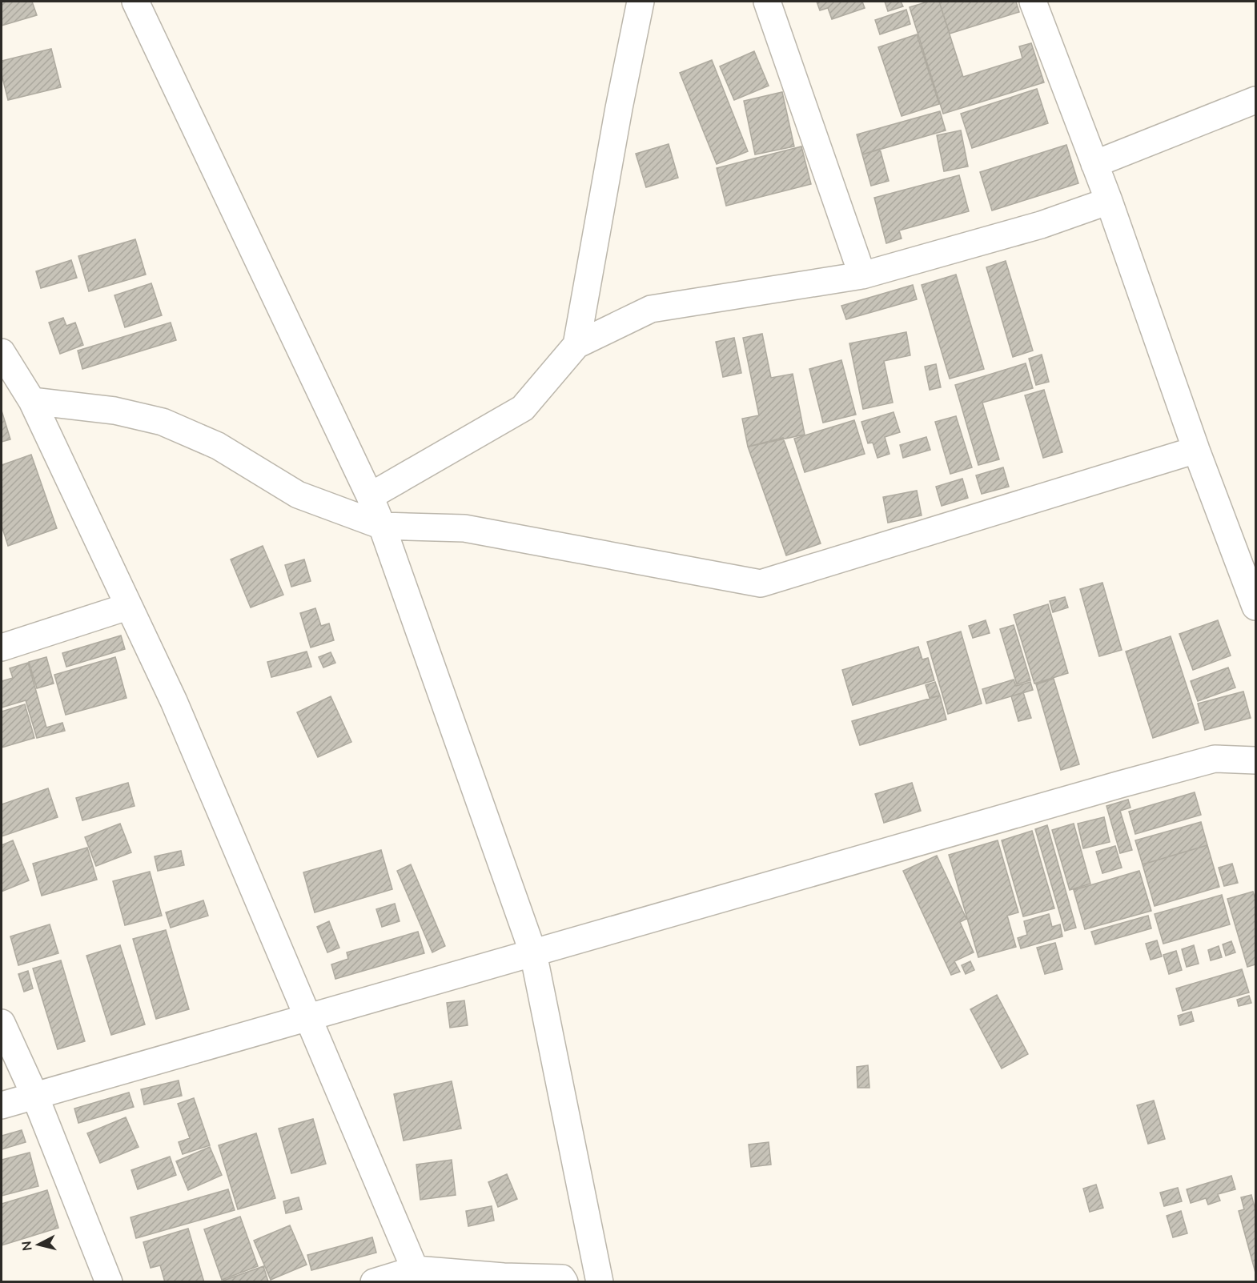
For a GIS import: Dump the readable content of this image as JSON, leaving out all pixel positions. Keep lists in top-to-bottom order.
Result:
{
  "north": "left"
}
